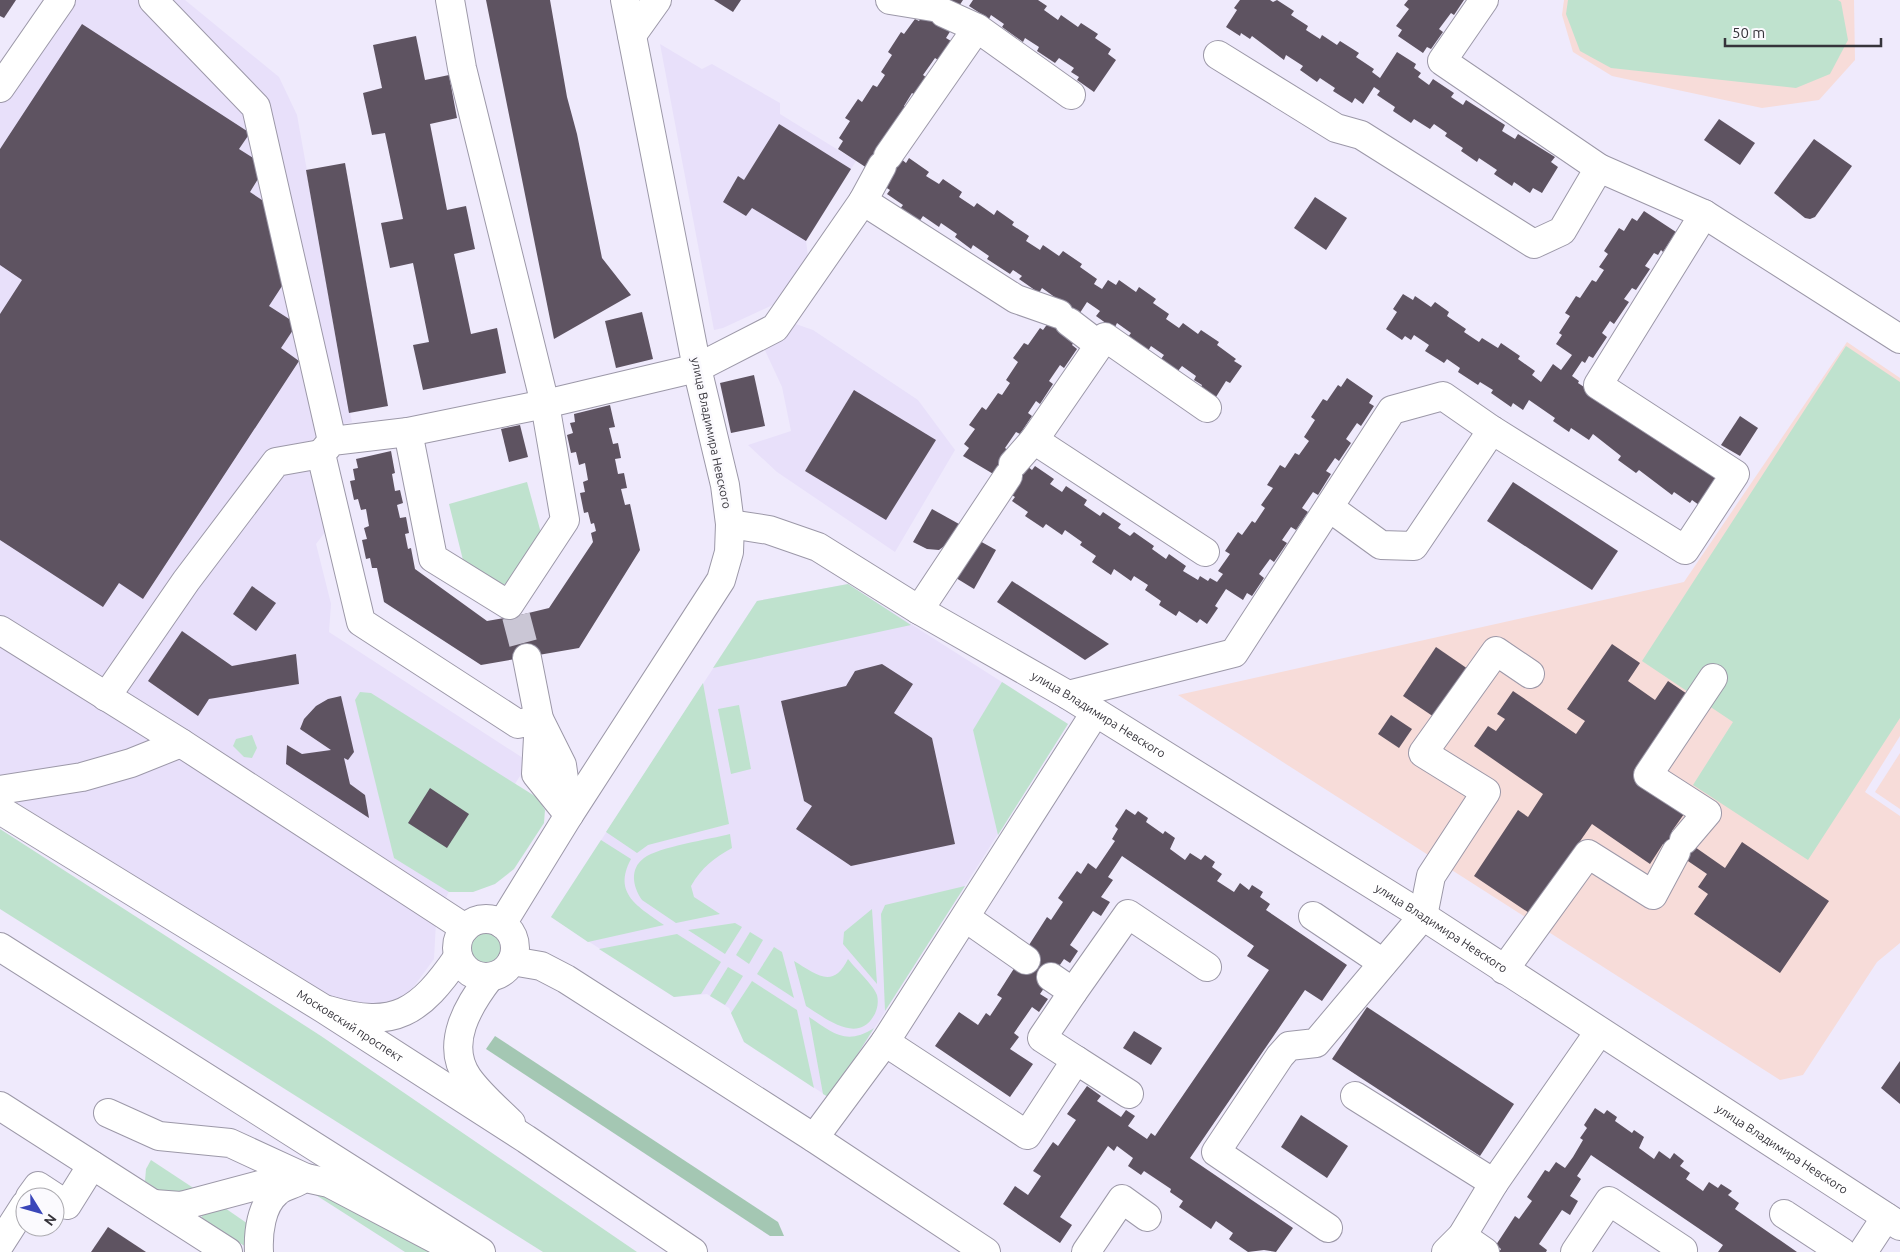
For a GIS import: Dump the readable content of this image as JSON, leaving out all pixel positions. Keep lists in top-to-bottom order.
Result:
{
  "streets": {
    "street": ["улица Владимира Невского", "Московский проспект"]
  },
  "scale_bar": "50 m",
  "north": "bottom right"
}
